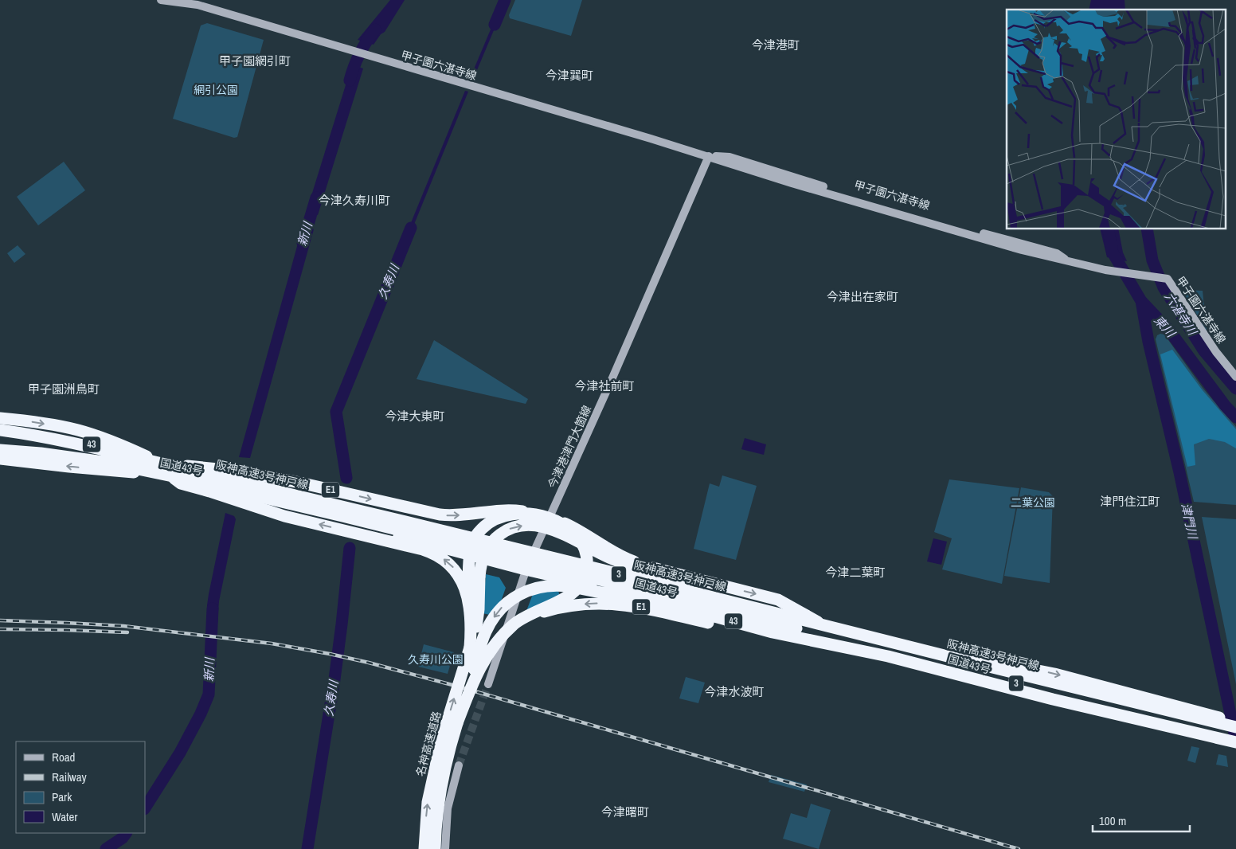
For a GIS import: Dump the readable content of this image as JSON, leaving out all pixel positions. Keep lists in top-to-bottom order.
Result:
{
  "streets": {
    "highway": [
      "43",
      "国道43号",
      "阪神高速3号神戸線",
      "E1",
      "3",
      "名神高速道路"
    ],
    "main road": ["甲子園六湛寺線", "今津港津門大箇線"]
  },
  "crossings": [
    ["甲子園六湛寺線", "今津港津門大箇線"],
    ["今津港津門大箇線", "国道43号"],
    ["国道43号", "阪神高速3号神戸線"],
    ["国道43号", "E1"],
    ["阪神高速3号神戸線", "E1"],
    ["E1", "名神高速道路"]
  ],
  "districts": [
    "今津港町",
    "甲子園網引町",
    "今津巽町",
    "今津久寿川町",
    "今津出在家町",
    "今津社前町",
    "甲子園洲鳥町",
    "今津大東町",
    "津門住江町",
    "今津二葉町",
    "今津水波町",
    "今津曙町"
  ],
  "water": [
    "新川",
    "久寿川",
    "六湛寺川",
    "東川",
    "津門川"
  ],
  "parks": ["網引公園", "二葉公園", "久寿川公園"],
  "legend": [
    "Road",
    "Railway",
    "Park",
    "Water"
  ],
  "scale_bar": "100 m"
}
